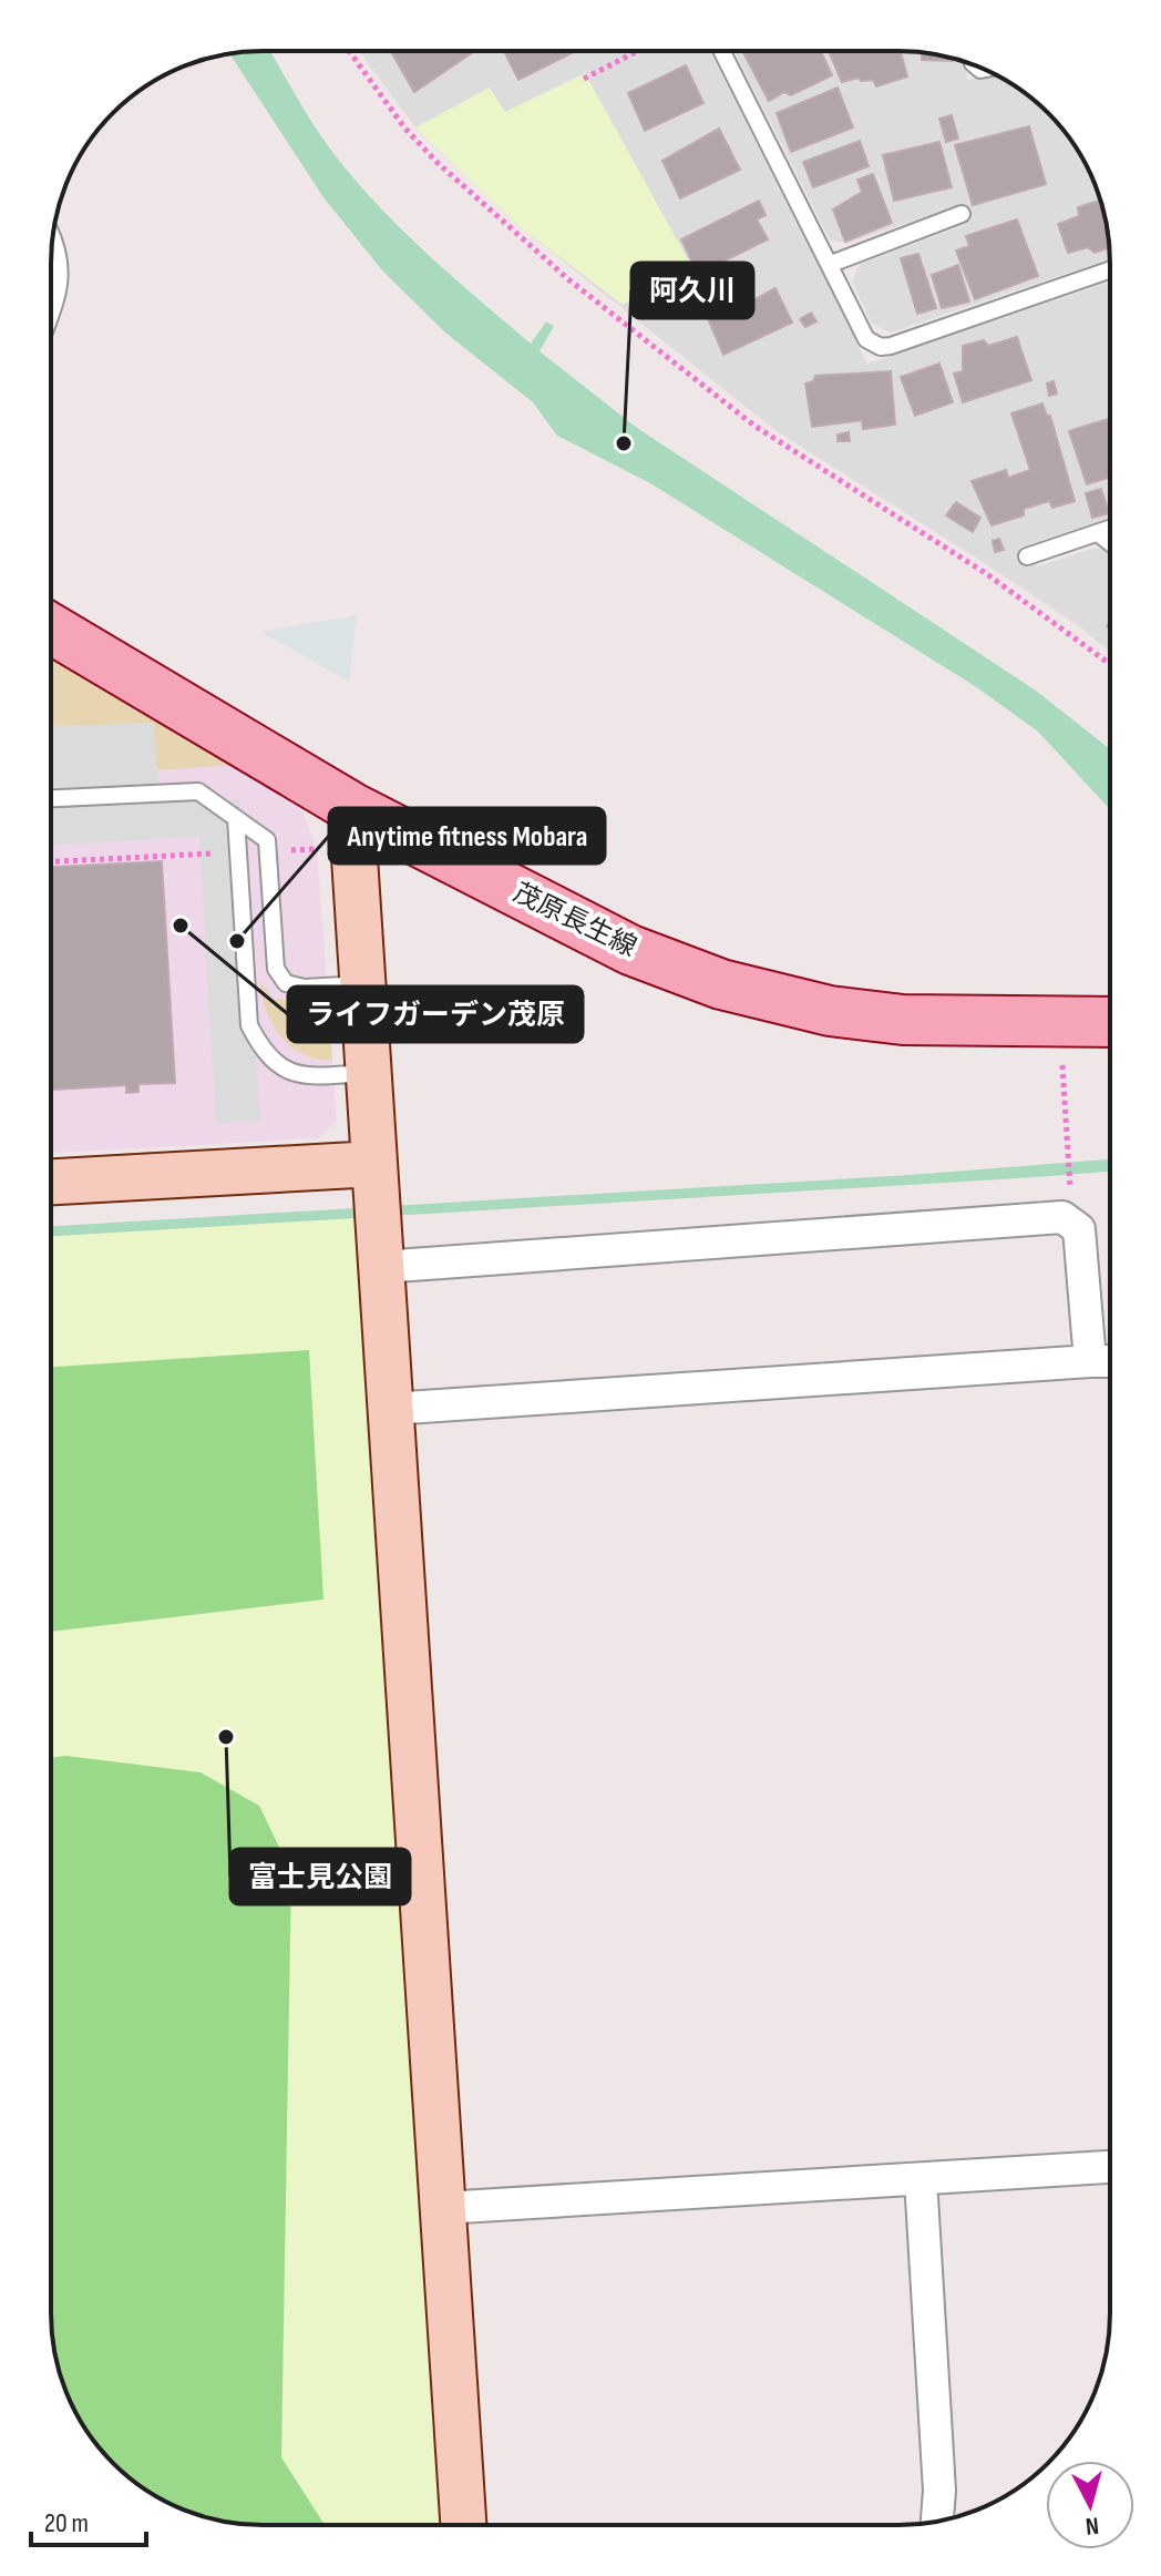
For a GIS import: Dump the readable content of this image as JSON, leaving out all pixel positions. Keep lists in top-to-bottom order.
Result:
{
  "streets": {
    "main road": ["茂原長生線"]
  },
  "places": [
    "阿久川",
    "ライフガーデン茂原",
    "Anytime fitness Mobara",
    "富士見公園"
  ],
  "scale_bar": "20 m",
  "north": "bottom"
}
